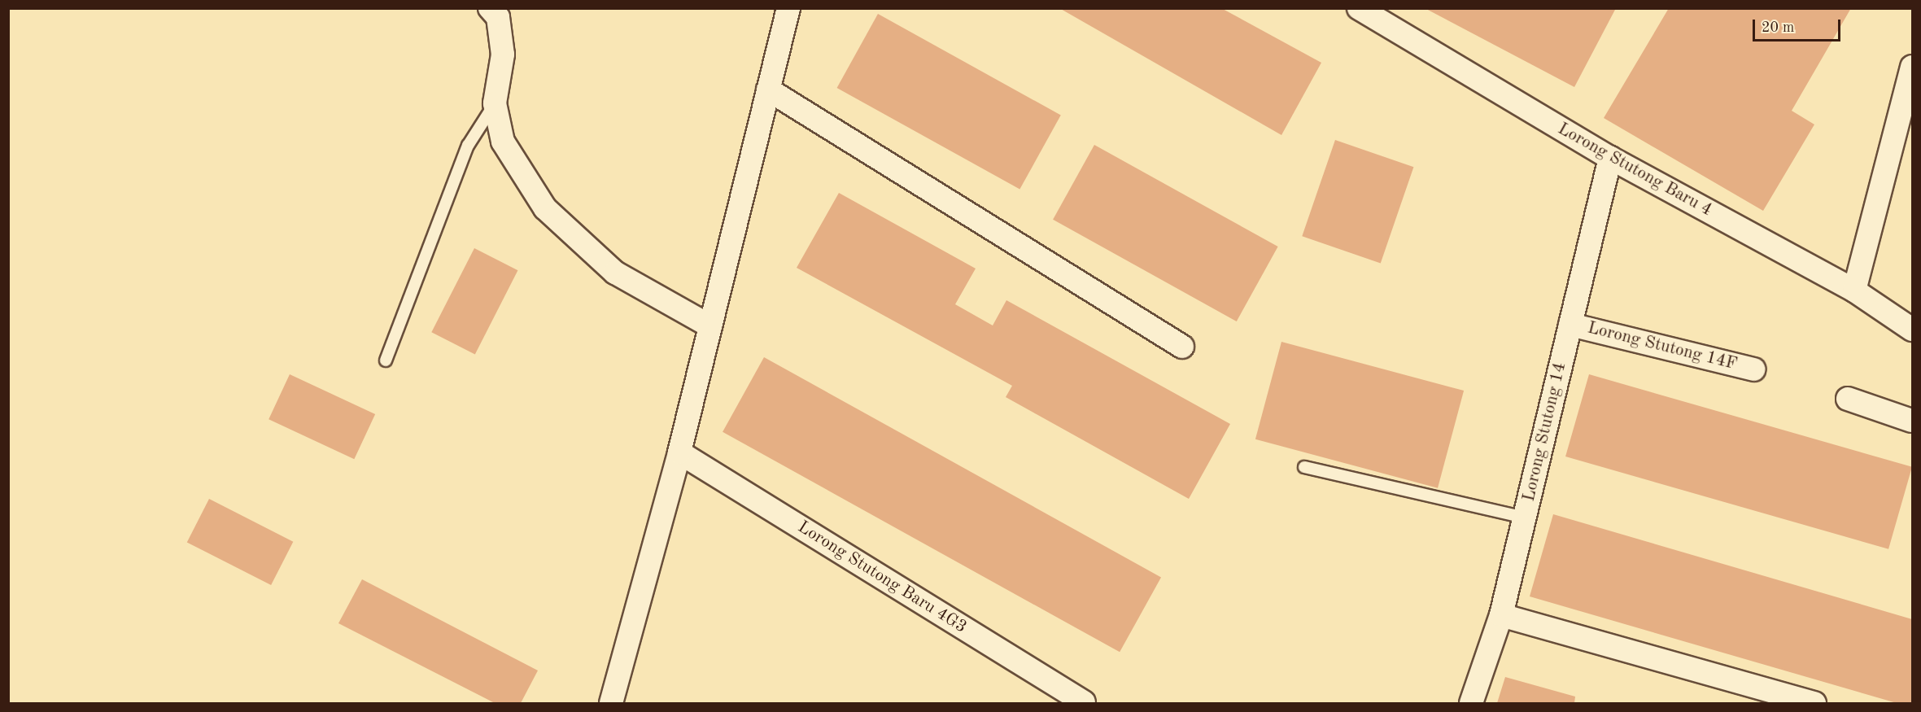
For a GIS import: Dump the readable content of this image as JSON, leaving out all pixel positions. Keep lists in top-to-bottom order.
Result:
{
  "streets": {
    "street": [
      "Lorong Stutong Baru 4",
      "Lorong Stutong 14F",
      "Lorong Stutong 14",
      "Lorong Stutong Baru 4G3"
    ]
  },
  "crossings": [
    ["Lorong Stutong Baru 4", "Lorong Stutong 14"],
    ["Lorong Stutong 14F", "Lorong Stutong 14"]
  ],
  "scale_bar": "20 m"
}
